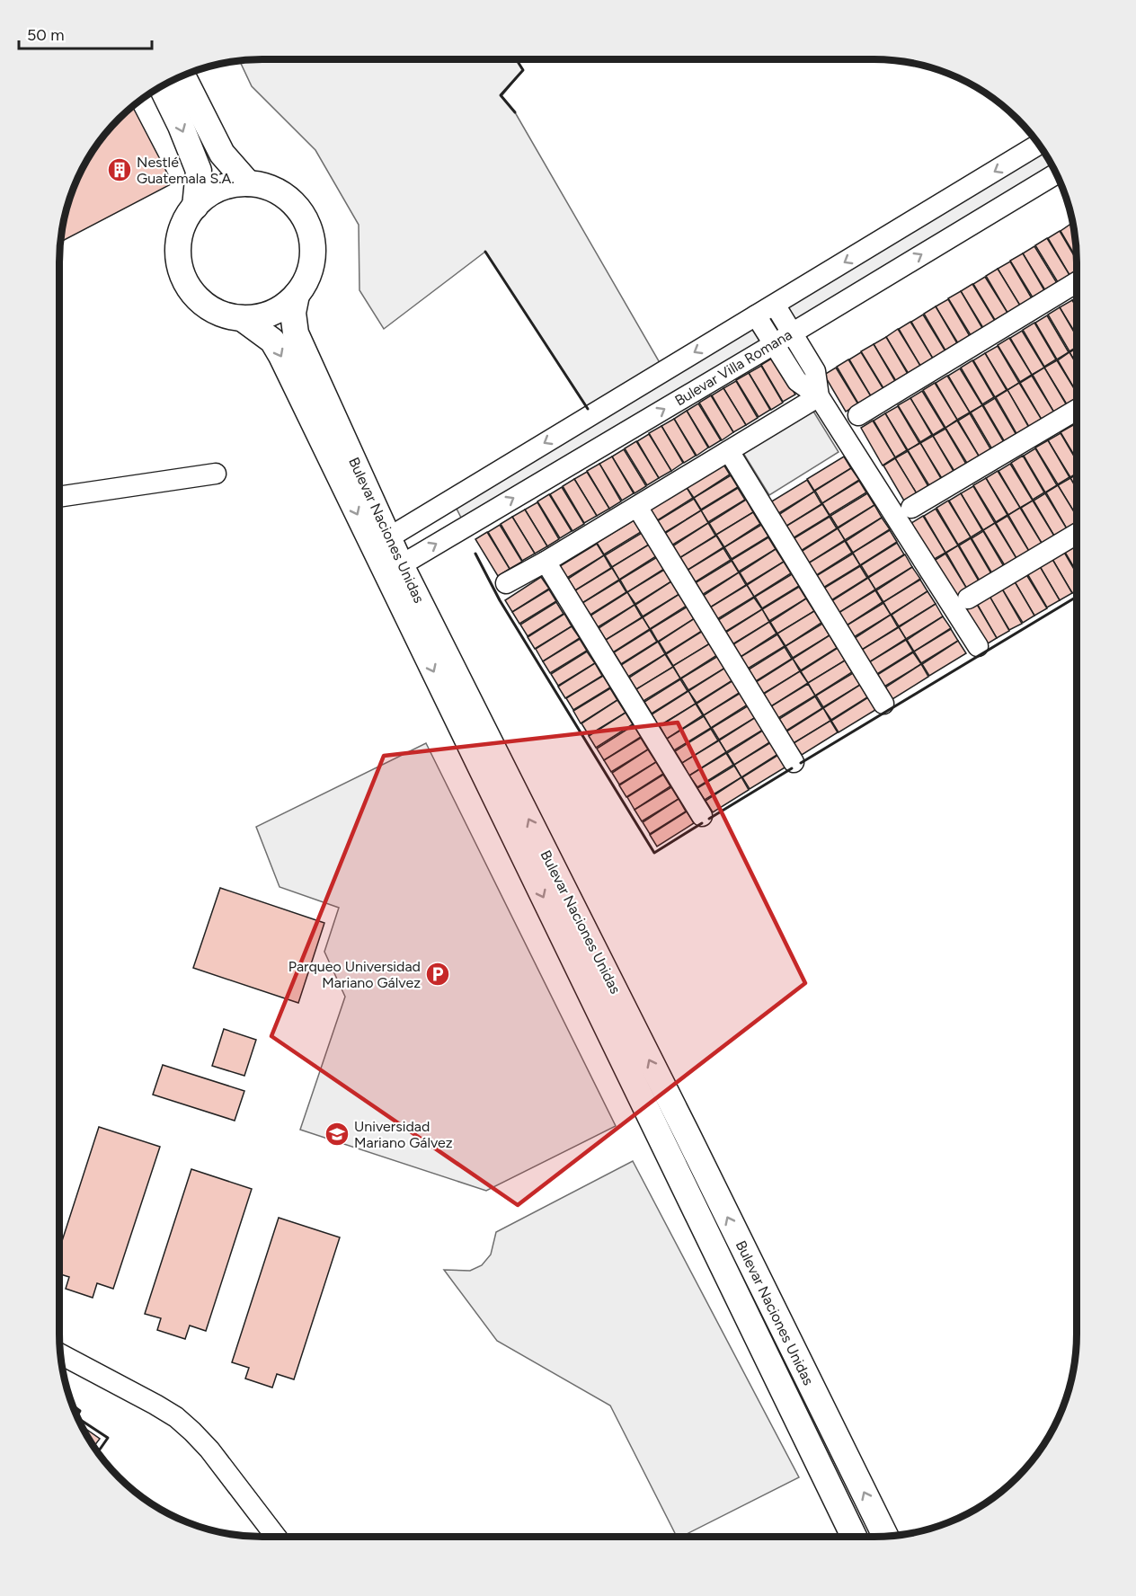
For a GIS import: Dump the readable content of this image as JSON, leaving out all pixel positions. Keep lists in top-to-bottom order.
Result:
{
  "streets": {
    "main road": ["Bulevar Naciones Unidas"],
    "street": ["Bulevar Villa Romana"]
  },
  "crossings": [
    ["Bulevar Villa Romana", "Bulevar Naciones Unidas"]
  ],
  "places": {
    "building": ["Nestlé Guatemala S.A."],
    "parking": ["Parqueo Universidad Mariano Gálvez"],
    "school or university": ["Universidad Mariano Gálvez"]
  },
  "scale_bar": "50 m"
}
